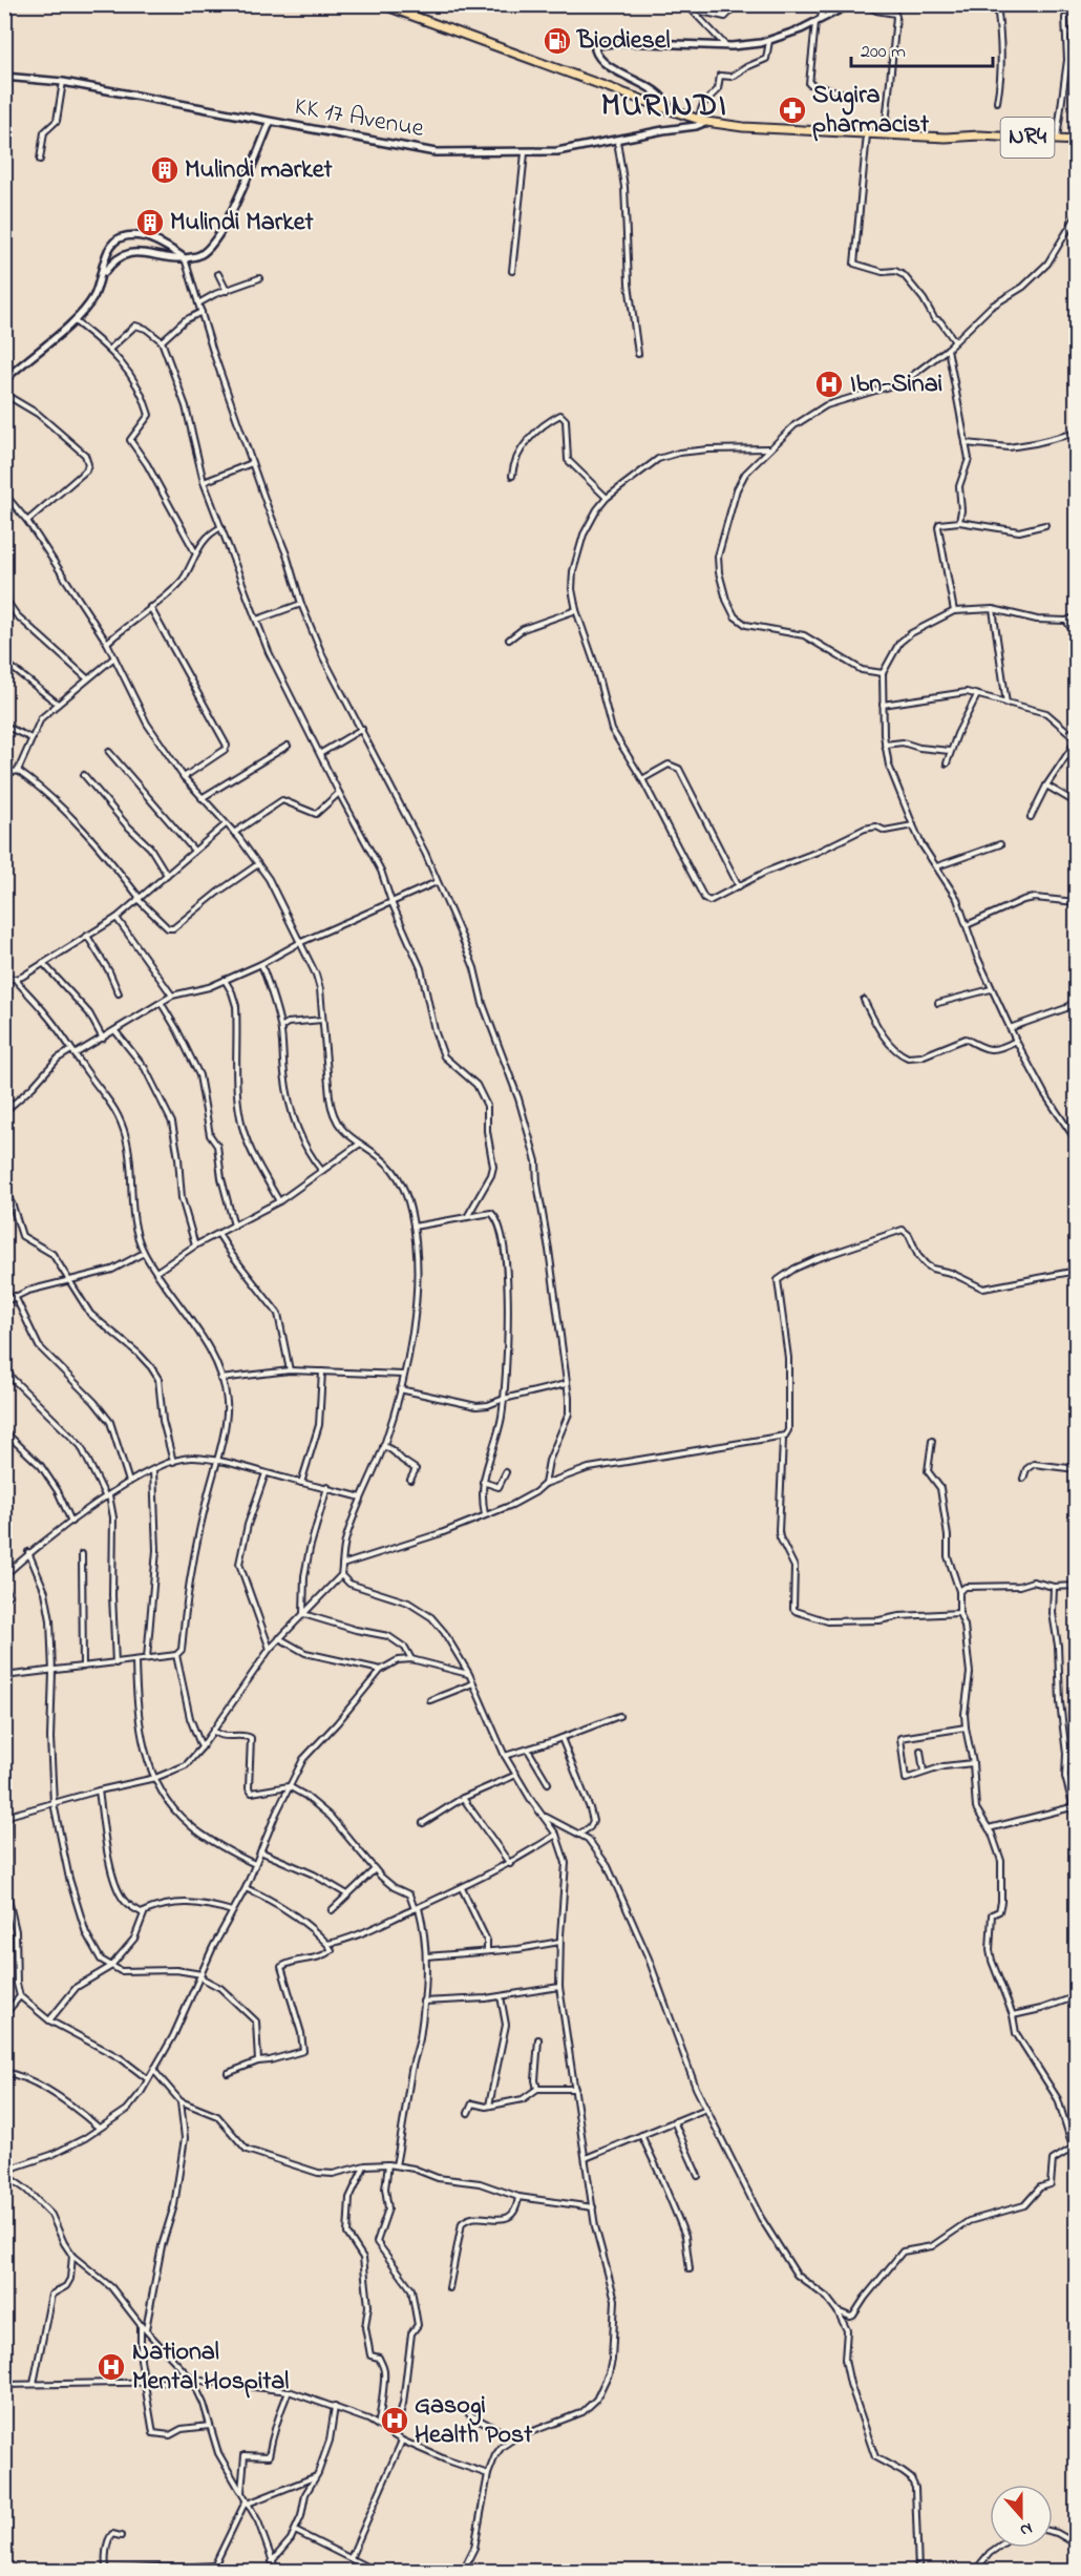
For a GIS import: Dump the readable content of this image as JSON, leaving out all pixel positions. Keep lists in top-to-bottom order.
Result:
{
  "streets": {
    "highway": ["NR4"],
    "street": ["KK 17 Avenue"]
  },
  "crossings": [
    ["KK 17 Avenue", "NR4"]
  ],
  "districts": ["MURINDI"],
  "places": {
    "fuel station": ["Biodiesel"],
    "pharmacy": ["Sugira pharmacist"],
    "building": ["Mulindi market", "Mulindi Market"],
    "hospital": ["Ibn-Sinai", "National Mental Hospital", "Gasogi Health Post"]
  },
  "scale_bar": "200 m",
  "north": "bottom"
}
